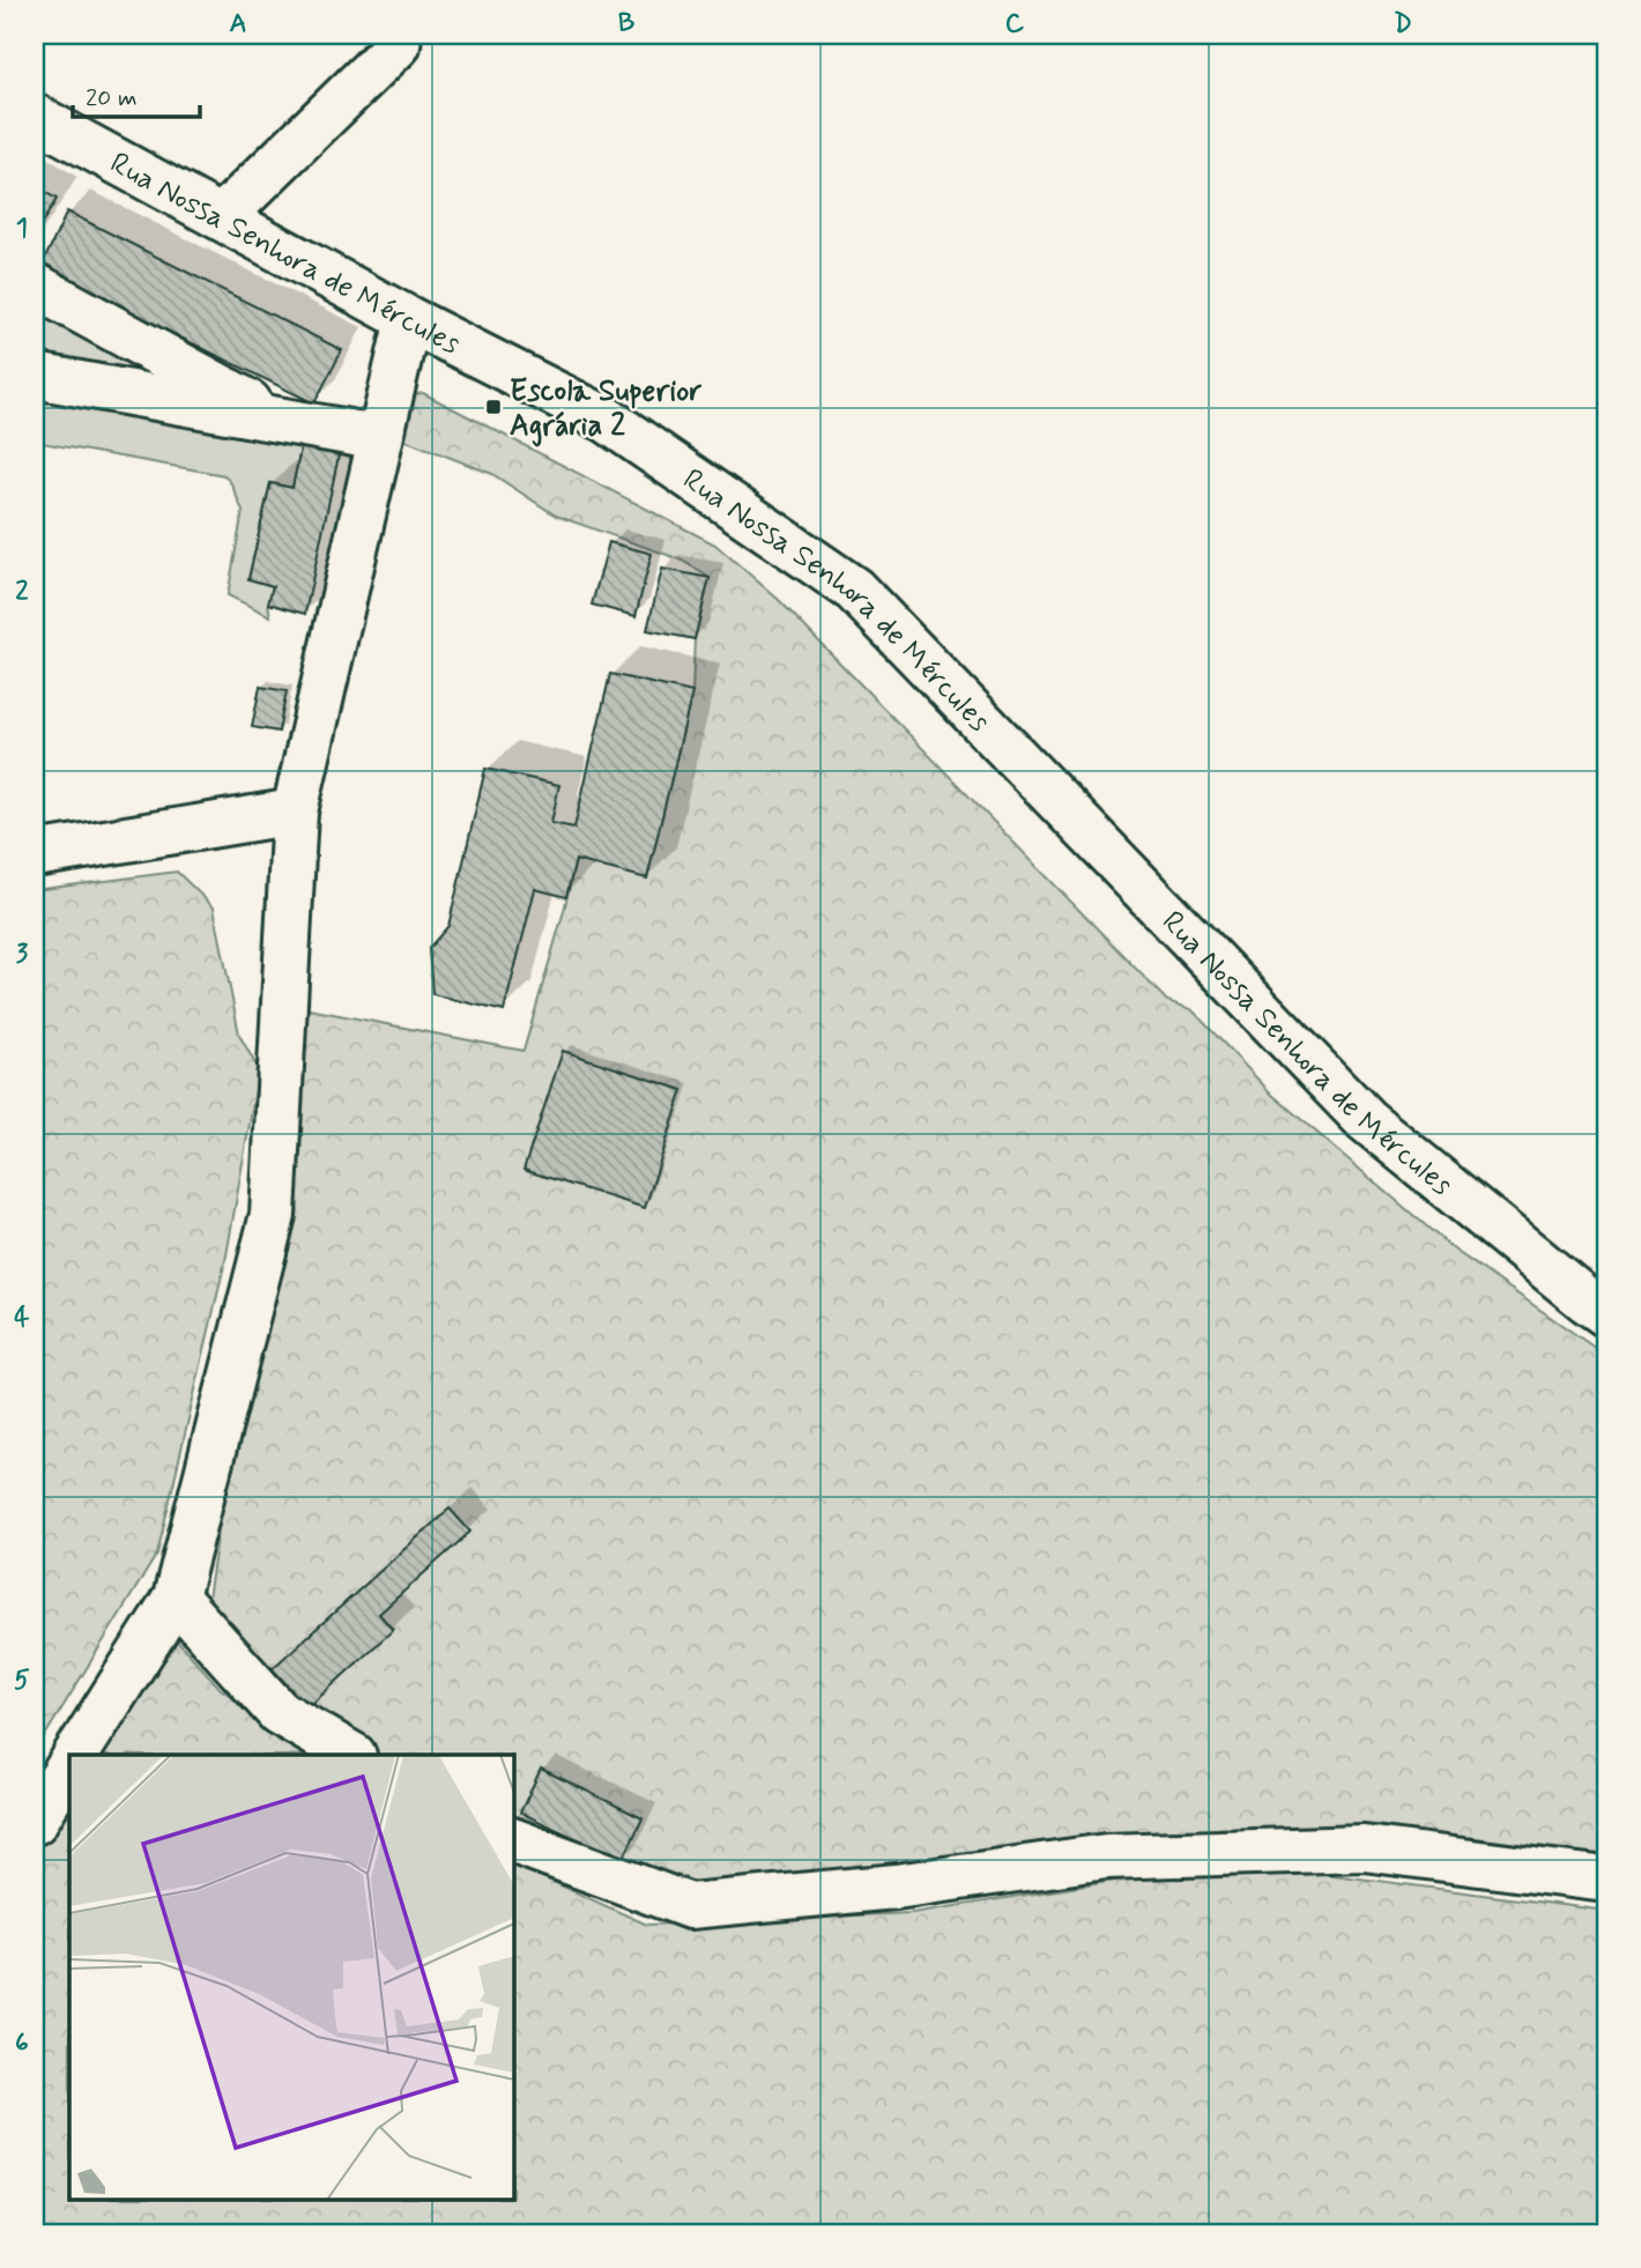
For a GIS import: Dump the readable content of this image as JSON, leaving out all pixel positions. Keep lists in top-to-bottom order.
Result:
{
  "streets": {
    "street": ["Rua Nossa Senhora de Mércules"]
  },
  "places": {
    "transit": ["Escola Superior Agrária 2"]
  },
  "scale_bar": "20 m",
  "grid": {
    "columns": [
      "A",
      "B",
      "C",
      "D"
    ],
    "rows": [
      "1",
      "2",
      "3",
      "4",
      "5",
      "6"
    ]
  }
}
